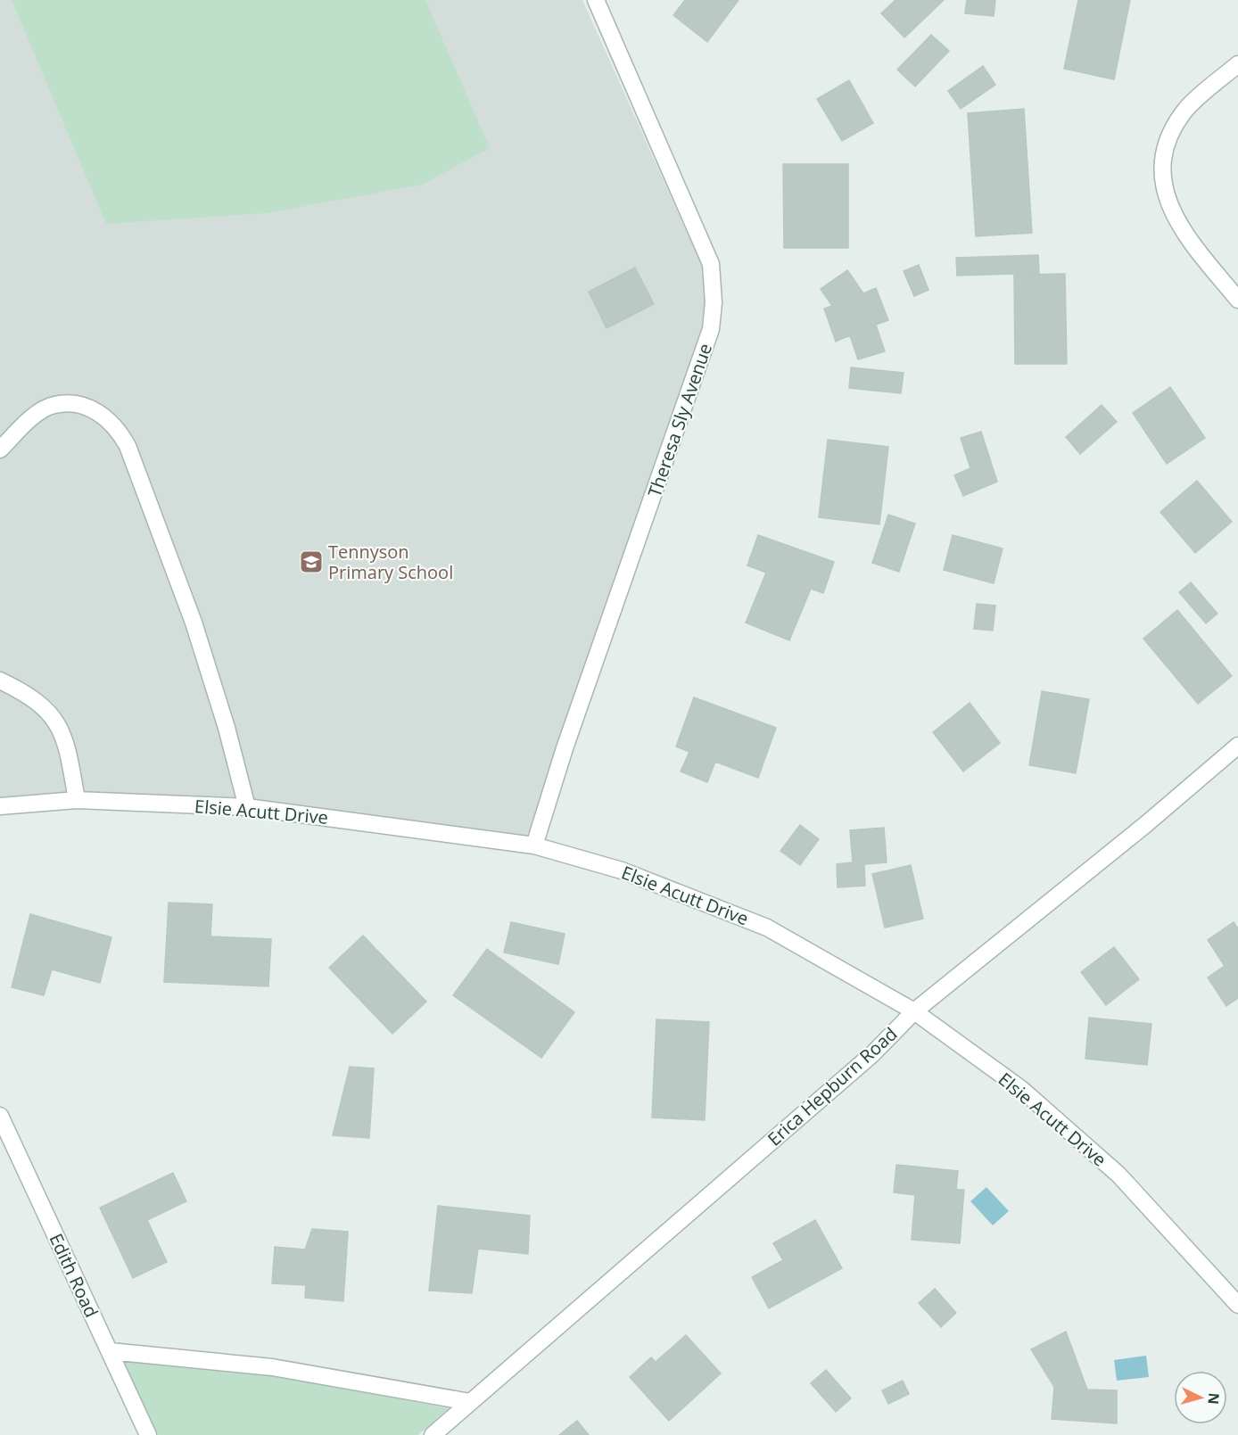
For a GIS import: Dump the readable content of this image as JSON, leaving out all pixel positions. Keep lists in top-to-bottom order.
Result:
{
  "streets": {
    "street": [
      "Theresa Sly Avenue",
      "Elsie Acutt Drive",
      "Erica Hepburn Road",
      "Edith Road"
    ]
  },
  "crossings": [
    ["Theresa Sly Avenue", "Elsie Acutt Drive"],
    ["Elsie Acutt Drive", "Erica Hepburn Road"]
  ],
  "places": {
    "school or university": ["Tennyson Primary School"]
  },
  "north": "right"
}
